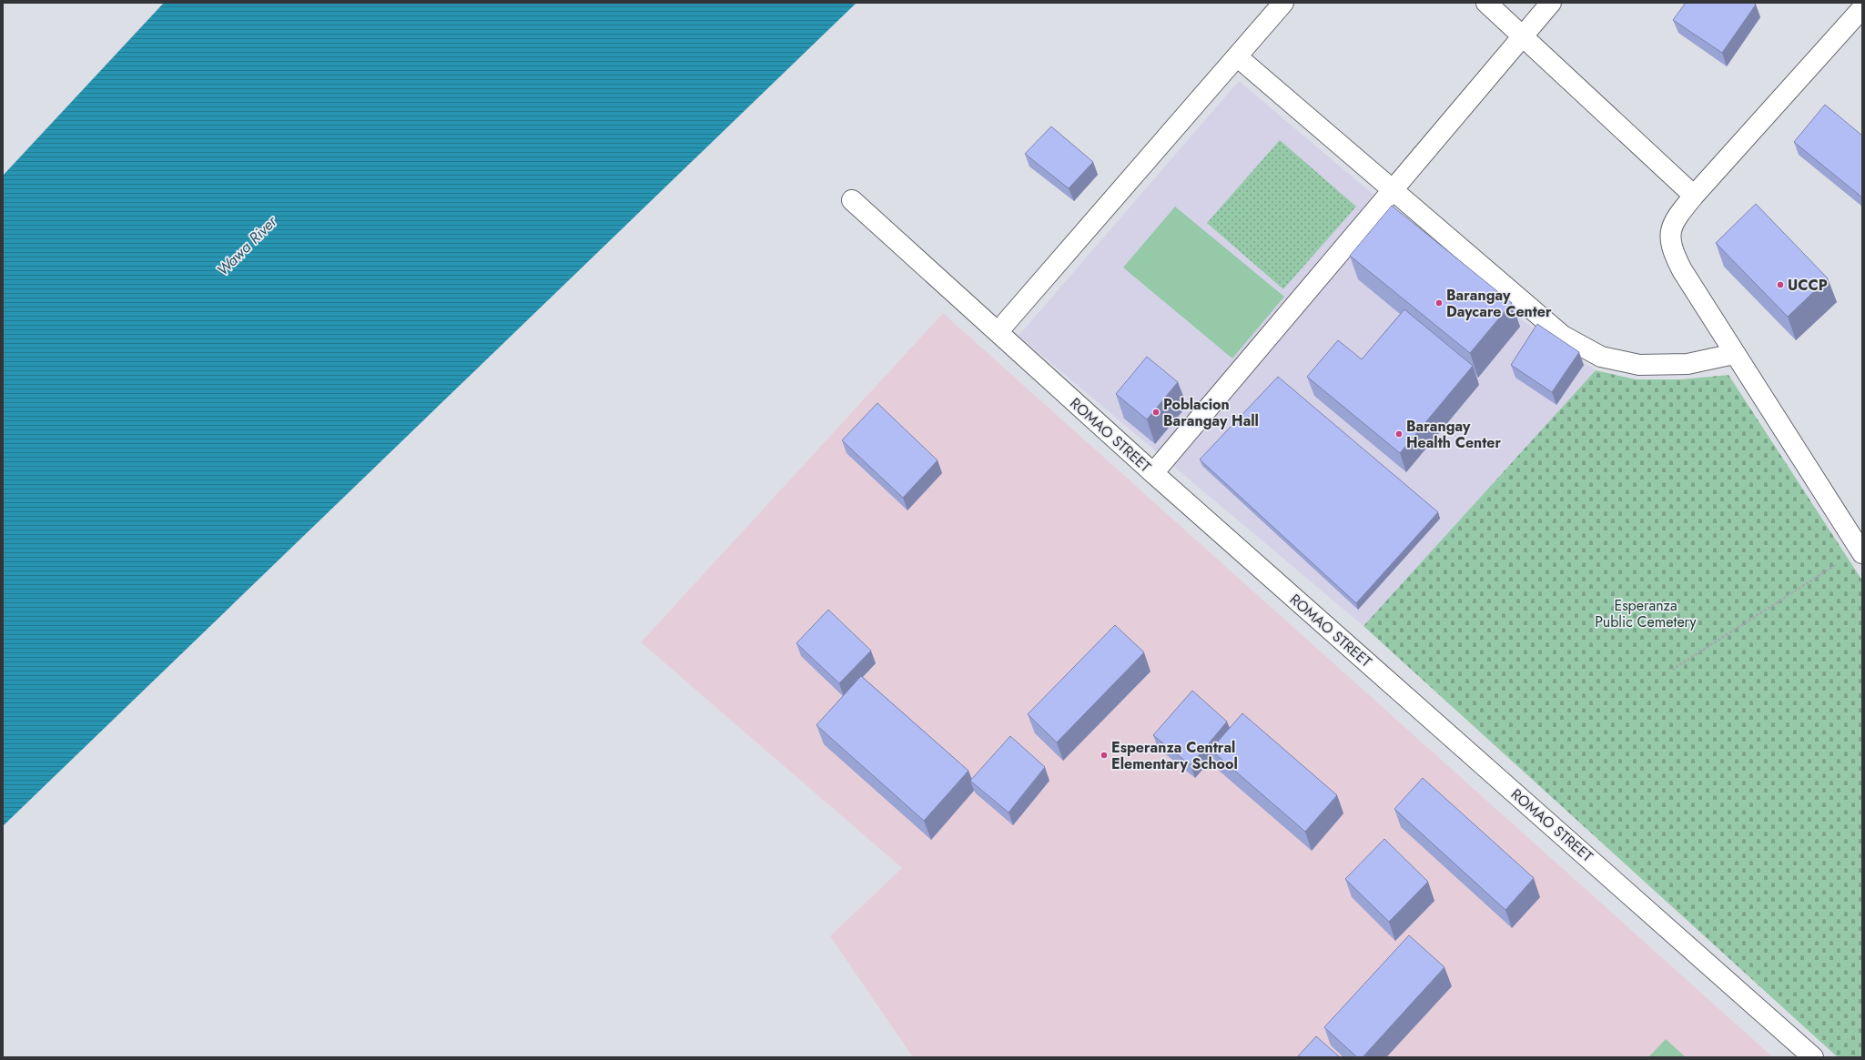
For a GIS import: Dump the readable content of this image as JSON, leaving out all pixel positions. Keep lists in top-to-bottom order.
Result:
{
  "streets": {
    "street": ["ROMAO STREET"]
  },
  "water": ["Wawa River"],
  "parks": ["Esperanza Public Cemetery"],
  "places": [
    "UCCP",
    "Barangay Daycare Center",
    "Poblacion Barangay Hall",
    "Barangay Health Center",
    "Esperanza Central Elementary School"
  ]
}
